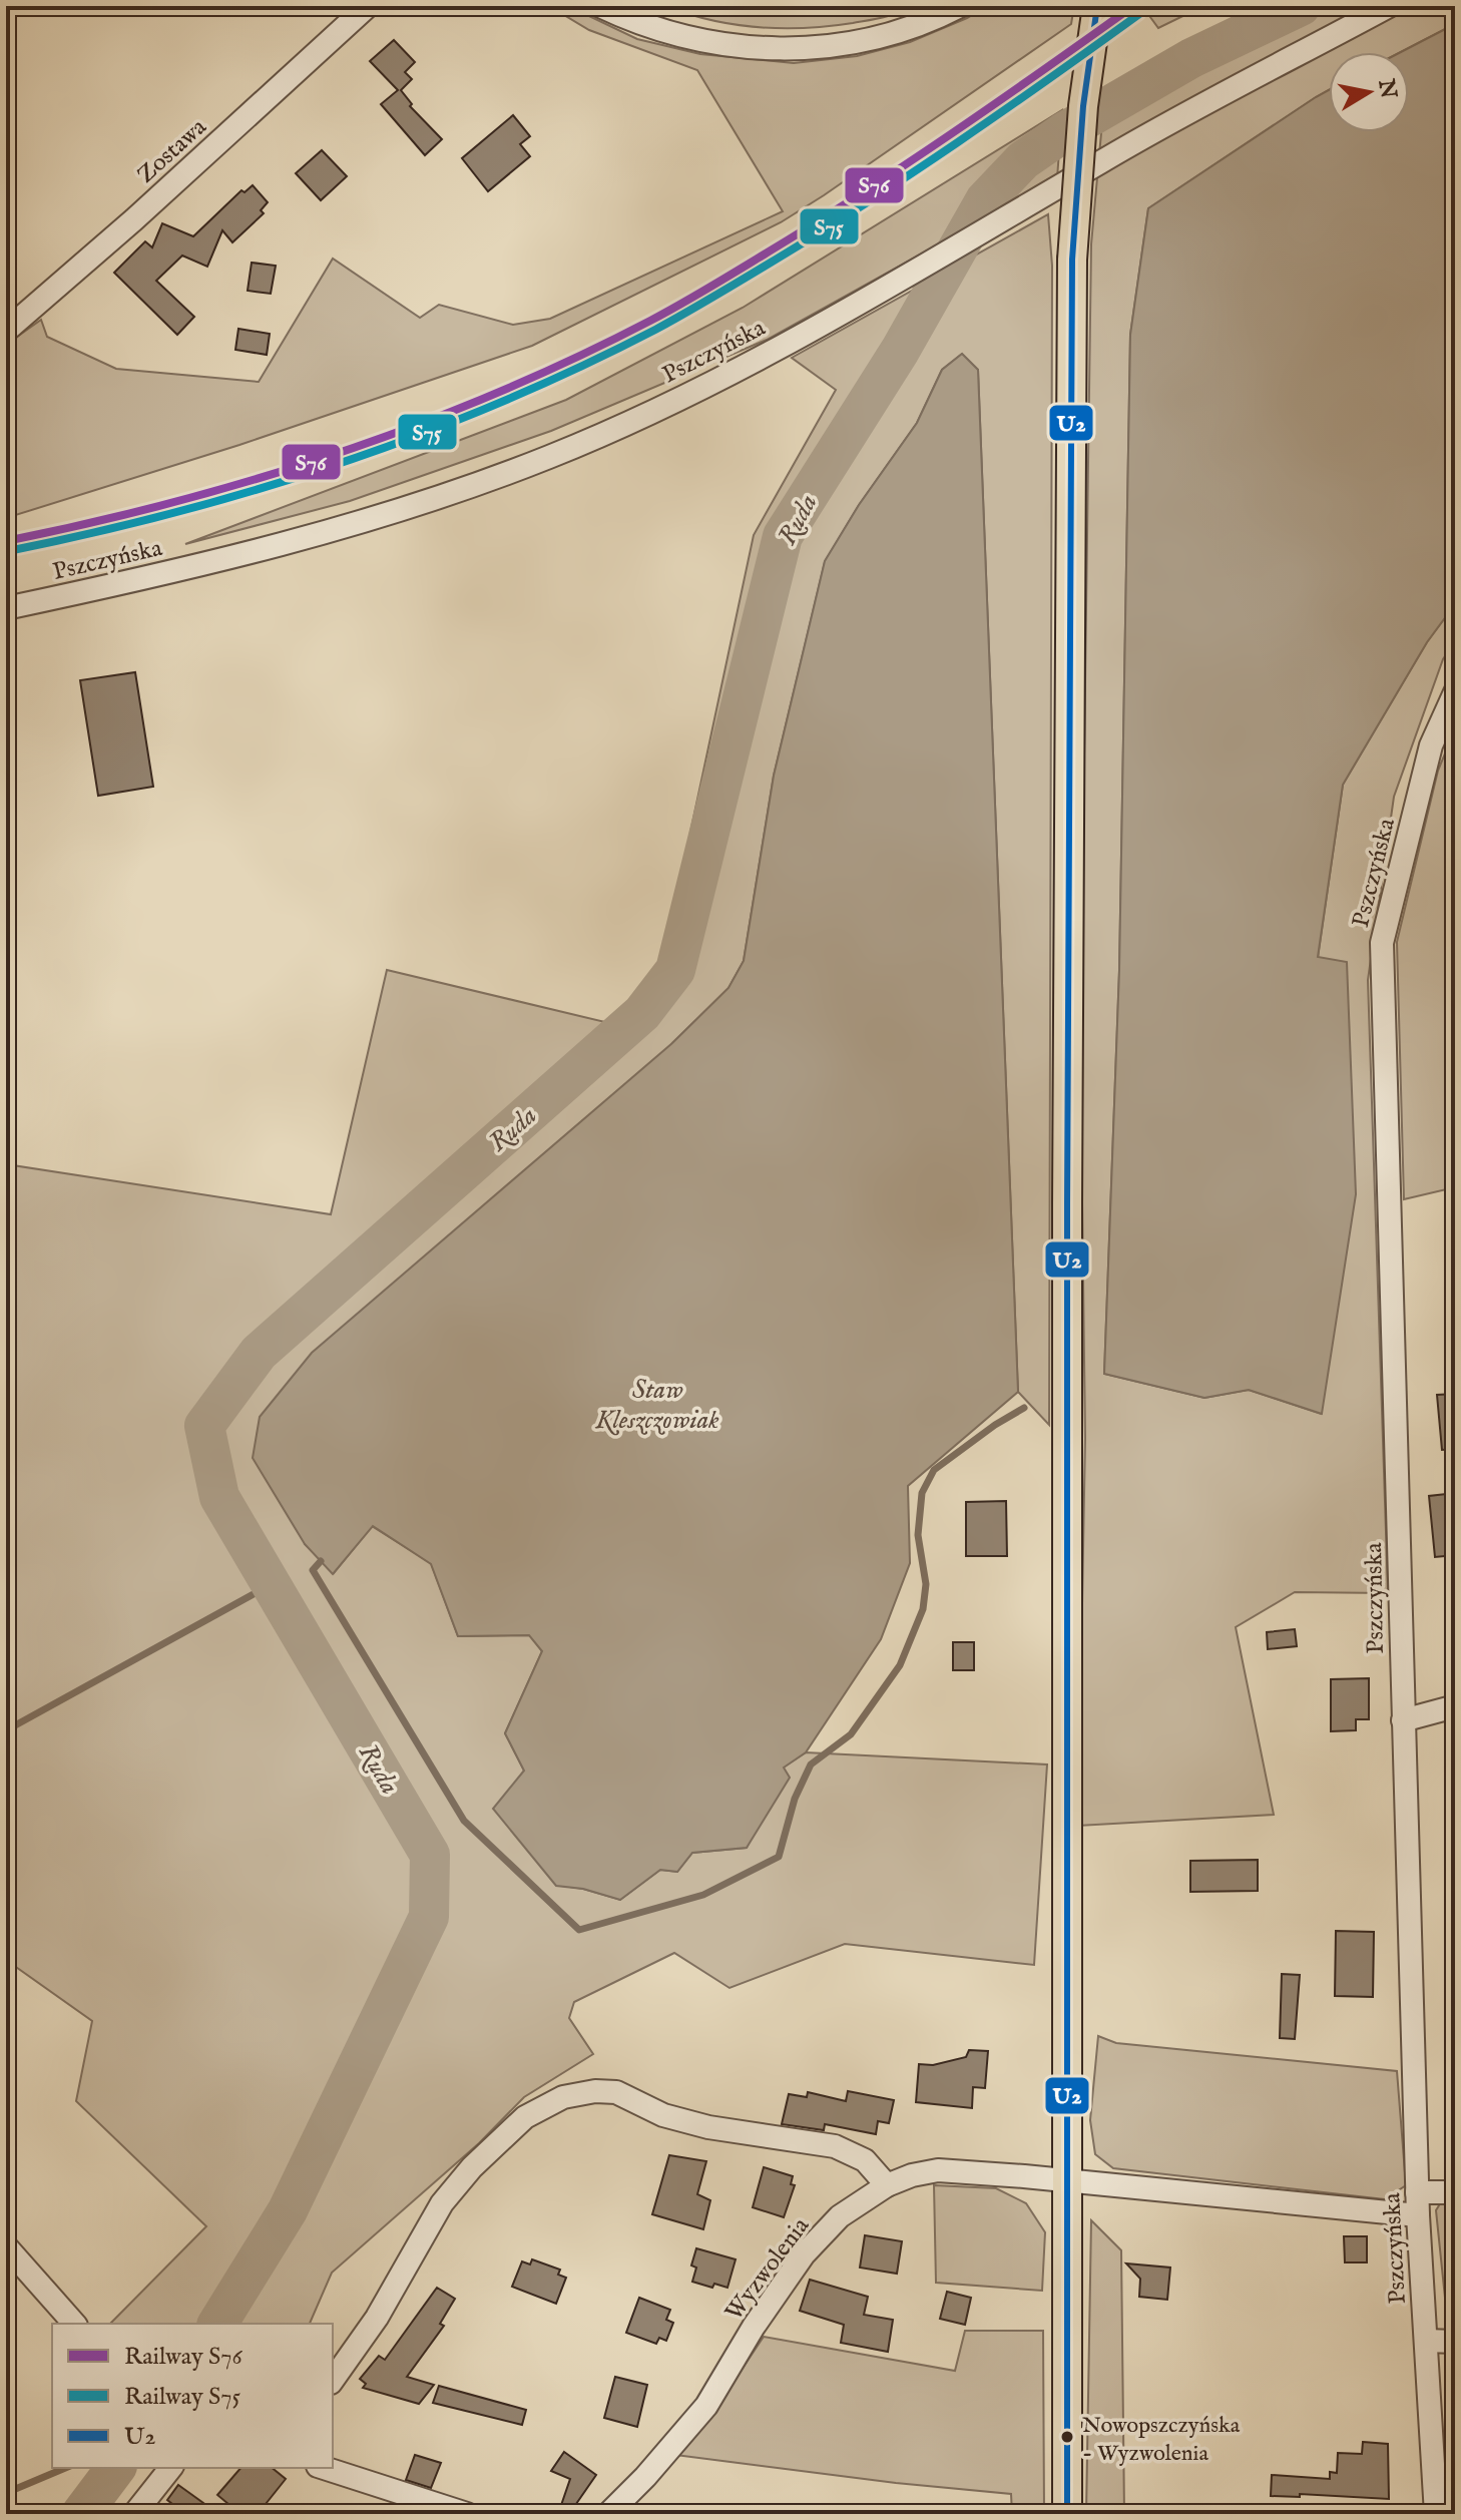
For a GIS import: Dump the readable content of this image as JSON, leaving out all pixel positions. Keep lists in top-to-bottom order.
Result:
{
  "streets": {
    "street": ["Zostawa", "Pszczyńska", "Wyzwolenia"]
  },
  "crossings": [
    ["Pszczyńska", "Wyzwolenia"]
  ],
  "water": ["Ruda", "Staw Kleszczowiak"],
  "places": ["Nowopszczyńska - Wyzwolenia"],
  "lines": ["rail line S76", "transit line U2", "rail line S75"],
  "legend": ["Railway S76", "Railway S75", "U2"],
  "north": "right"
}
